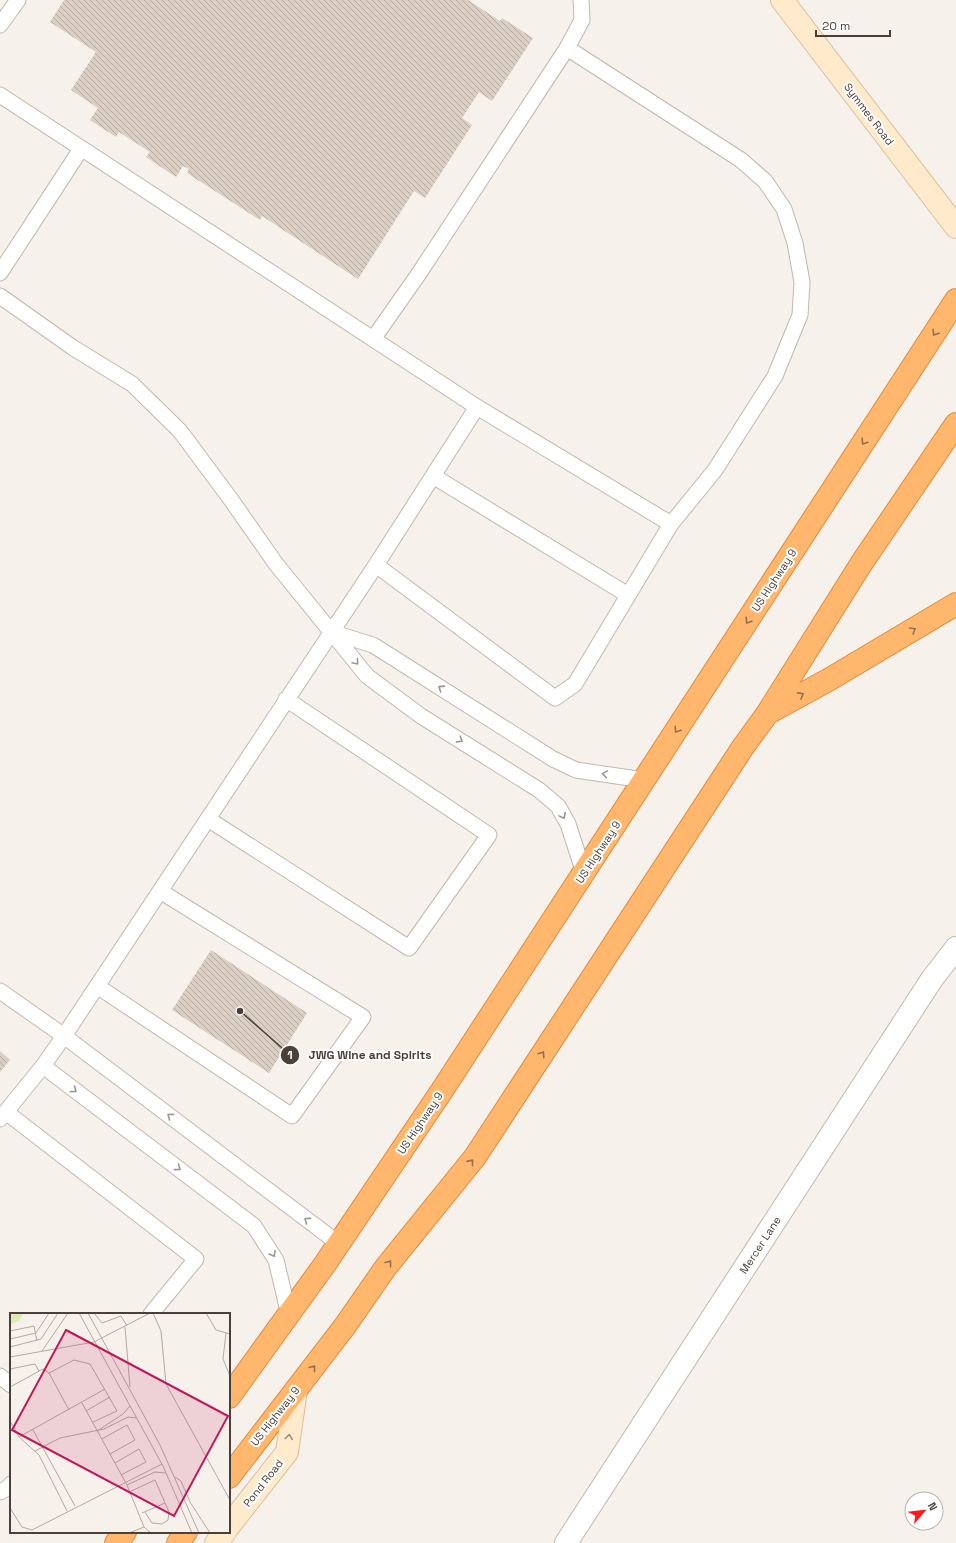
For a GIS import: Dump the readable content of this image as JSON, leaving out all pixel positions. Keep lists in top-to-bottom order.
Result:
{
  "streets": {
    "highway": ["US Highway 9"],
    "street": ["Symmes Road", "Mercer Lane", "Pond Road"]
  },
  "crossings": [
    ["US Highway 9", "Pond Road"]
  ],
  "one_way": ["Pond Road"],
  "places": ["JWG Wine and Spirits"],
  "scale_bar": "20 m",
  "north": "top right"
}
